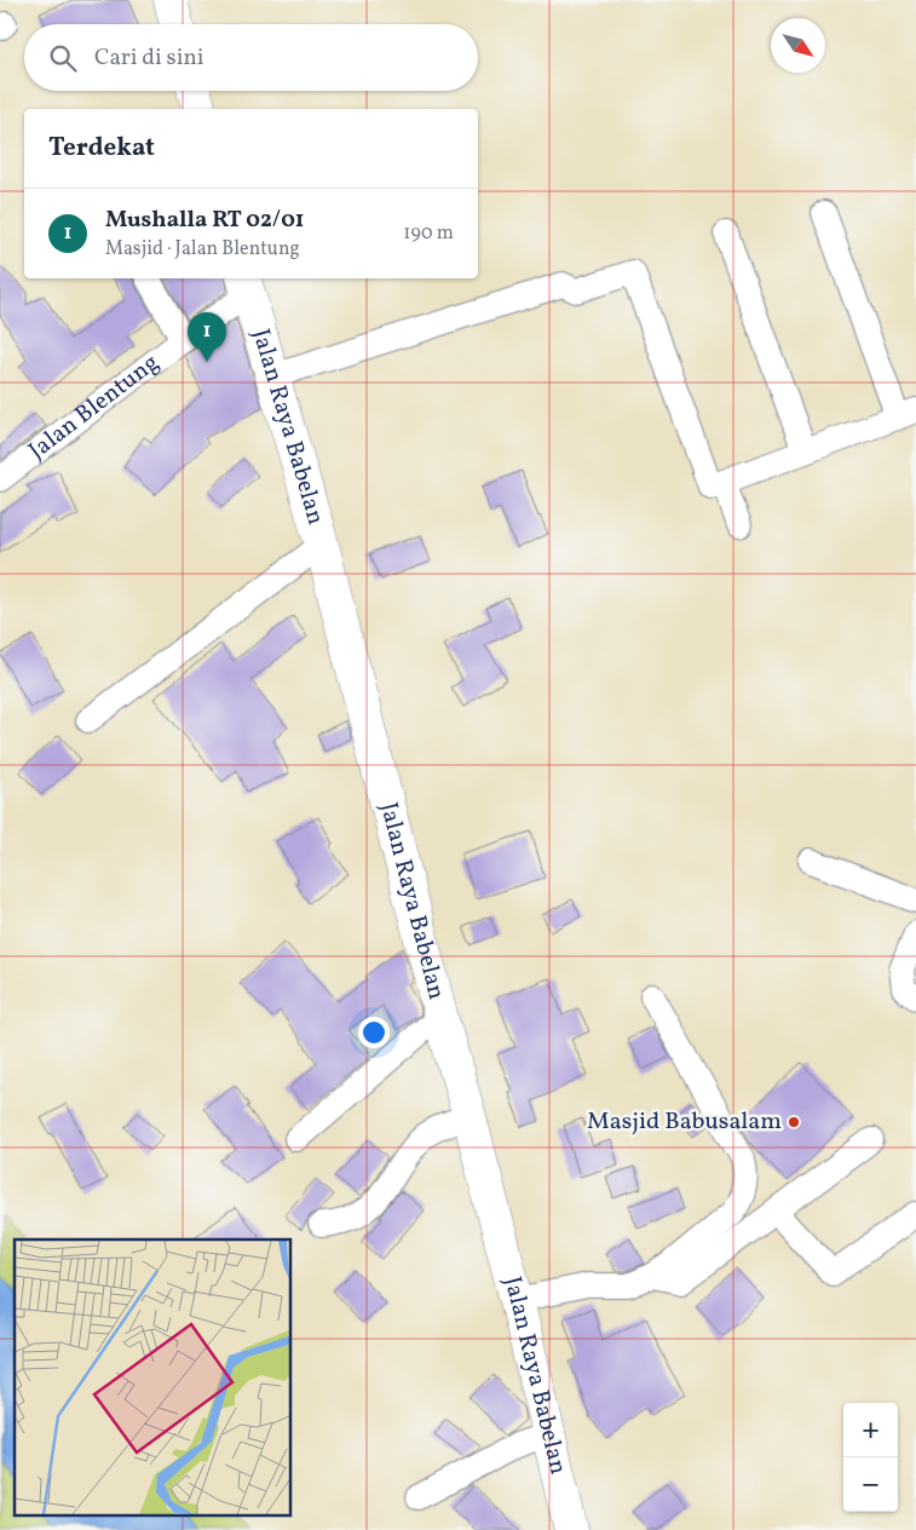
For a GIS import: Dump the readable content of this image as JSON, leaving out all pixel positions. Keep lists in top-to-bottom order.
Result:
{
  "streets": {
    "main road": ["Jalan Raya Babelan"],
    "street": ["Jalan Blentung"]
  },
  "crossings": [
    ["Jalan Blentung", "Jalan Raya Babelan"]
  ],
  "places": ["Masjid Babusalam"],
  "north": "bottom right",
  "page": {
    "search": "Cari di sini",
    "heading": "Terdekat",
    "list": [
      {
        "mark": "1",
        "name": "Mushalla RT 02/01",
        "note": "Masjid · Jalan Blentung",
        "value": "190 m"
      }
    ],
    "pins": "1",
    "map_buttons": ["+", "−"]
  }
}
